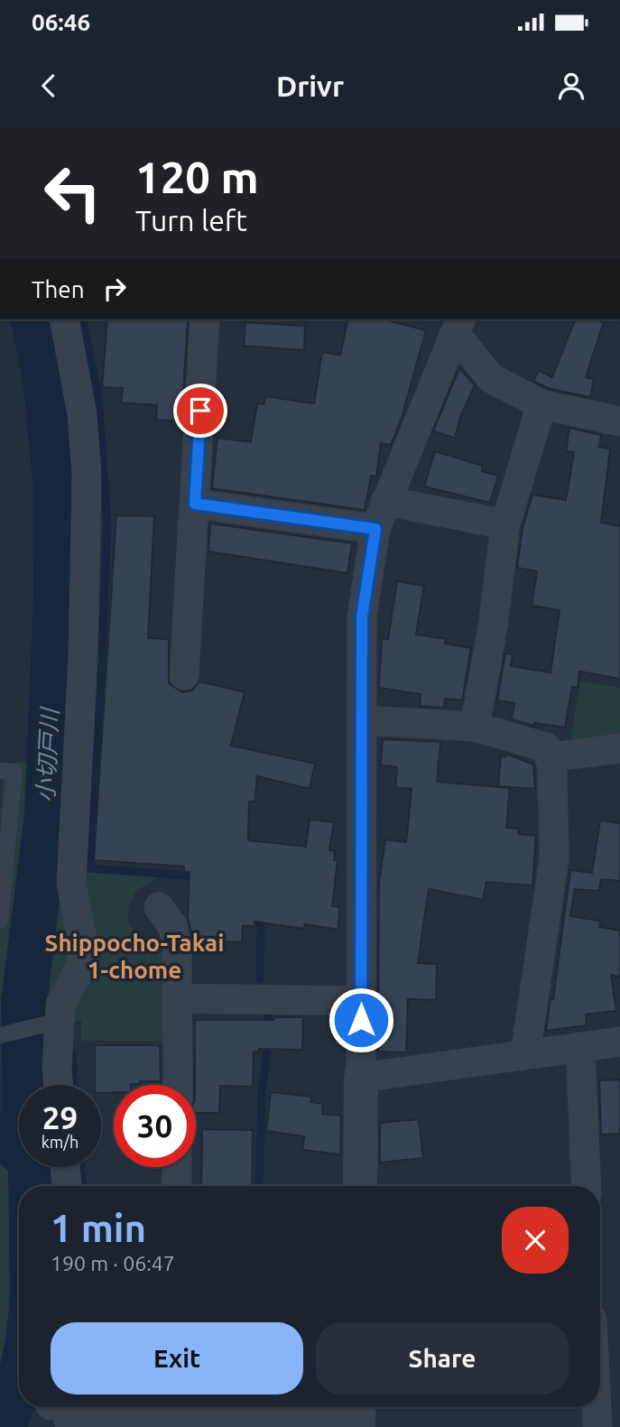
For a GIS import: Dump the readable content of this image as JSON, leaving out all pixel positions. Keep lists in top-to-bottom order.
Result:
{
  "districts": ["Shippocho-Takai 1-chome"],
  "water": ["小切戸川"],
  "page": {
    "status": "06:46",
    "header": "Drivr",
    "turn": ["120 m", "Turn left"],
    "then": "Then",
    "speed": "29 km/h",
    "limit": "30",
    "heading": ["1 min", "190 m · 06:47"],
    "buttons": ["Exit", "Share"]
  }
}
